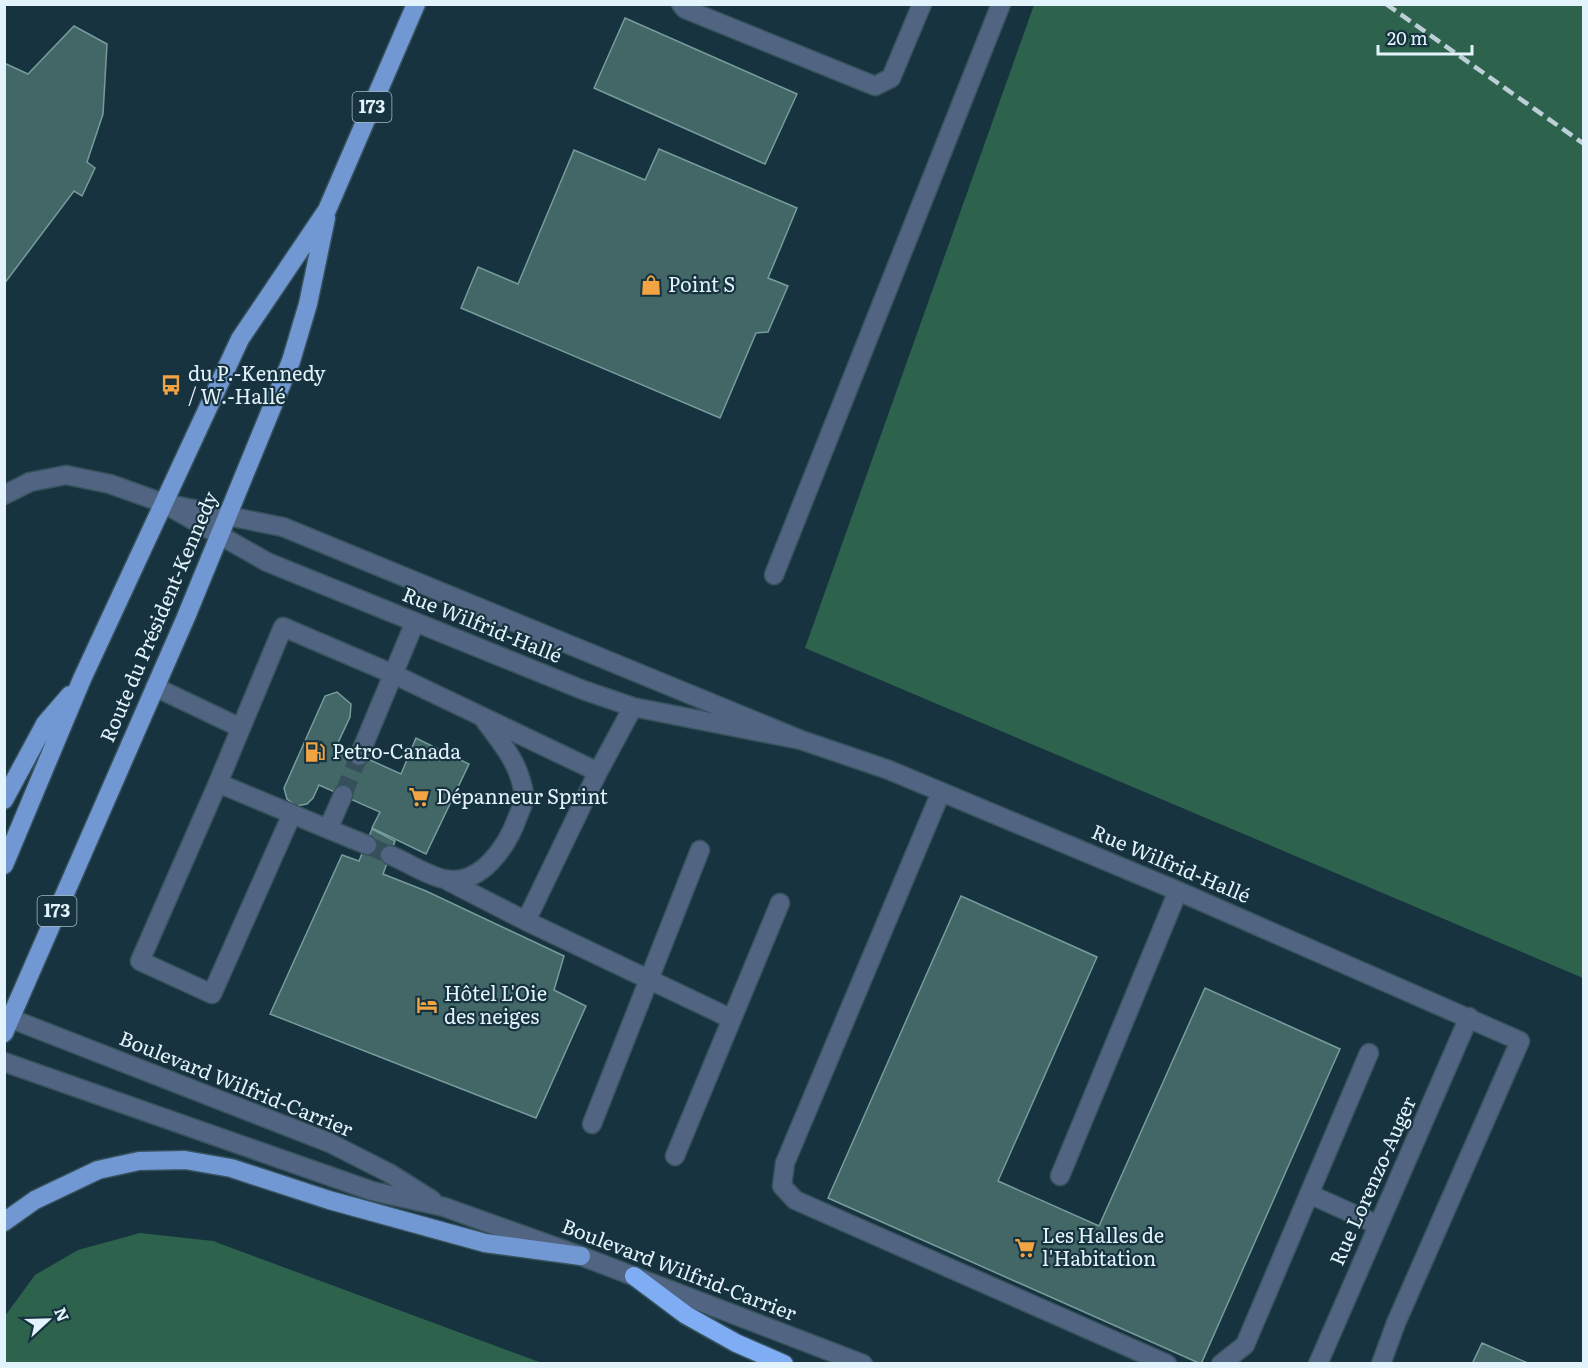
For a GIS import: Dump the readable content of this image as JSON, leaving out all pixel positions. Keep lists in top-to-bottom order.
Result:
{
  "streets": {
    "main road": ["173", "Route du Président-Kennedy"],
    "street": ["Rue Wilfrid-Hallé", "Boulevard Wilfrid-Carrier", "Rue Lorenzo-Auger"]
  },
  "crossings": [
    ["Route du Président-Kennedy", "Rue Wilfrid-Hallé"],
    ["Route du Président-Kennedy", "Boulevard Wilfrid-Carrier"],
    ["Rue Wilfrid-Hallé", "Rue Lorenzo-Auger"]
  ],
  "places": {
    "shop": ["Point S"],
    "bus stop": ["du P.-Kennedy / W.-Hallé"],
    "fuel station": ["Petro-Canada"],
    "supermarket": ["Dépanneur Sprint", "Les Halles de l'Habitation"],
    "hotel": ["Hôtel L'Oie des neiges"]
  },
  "scale_bar": "20 m",
  "north": "right"
}
